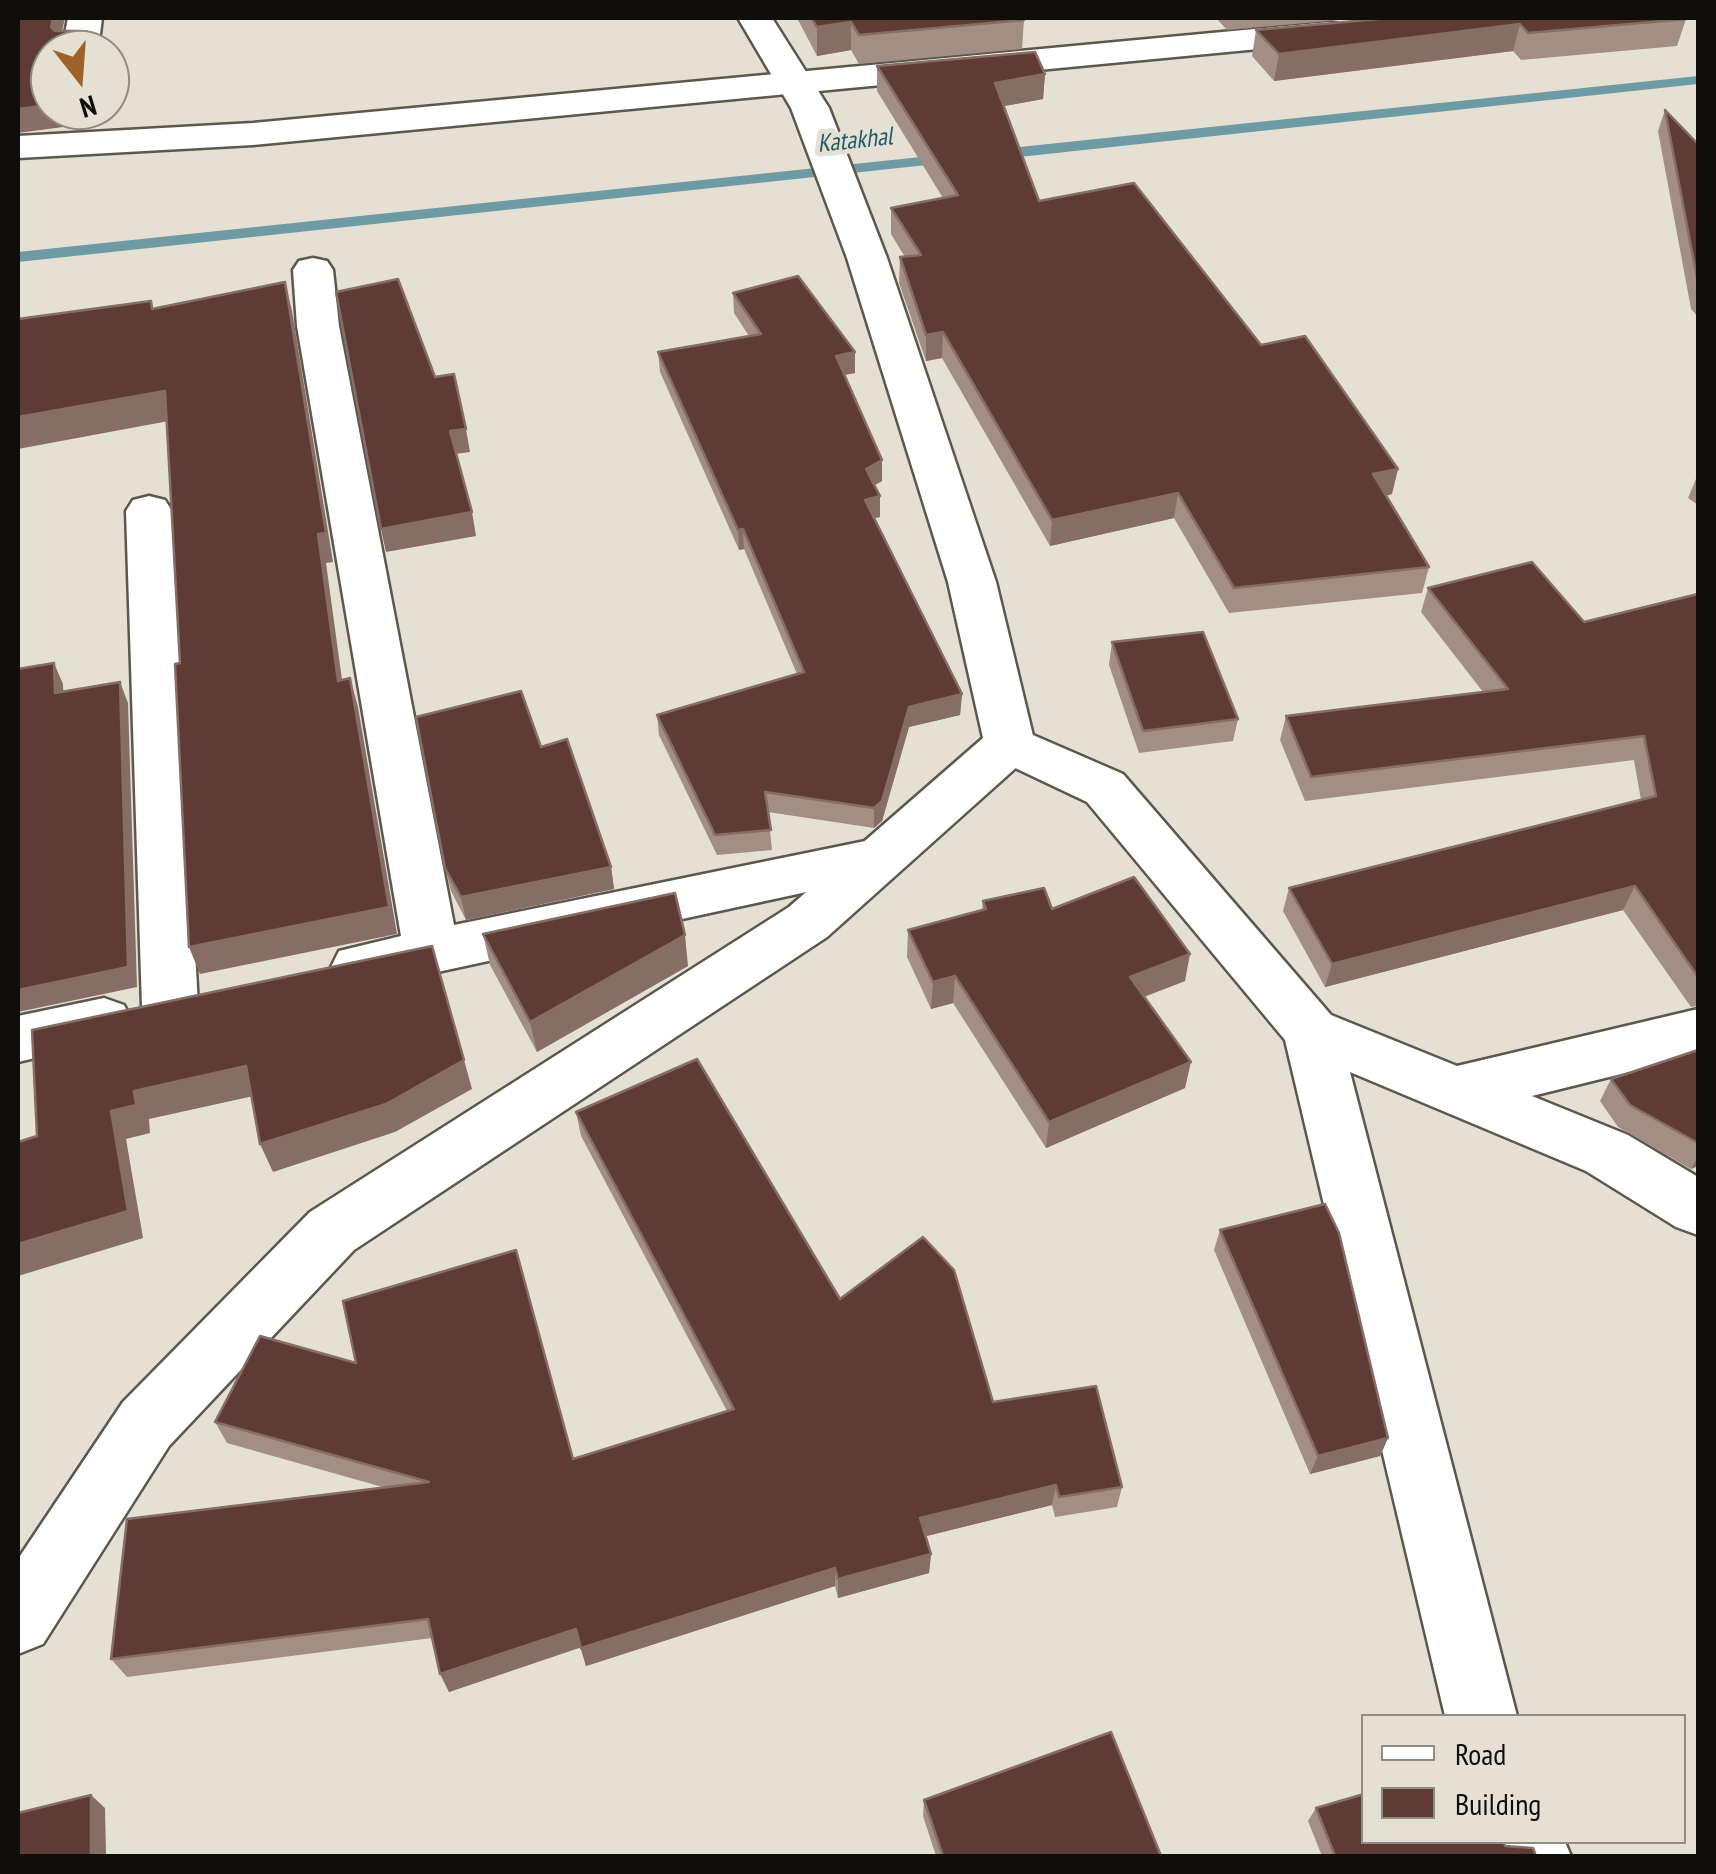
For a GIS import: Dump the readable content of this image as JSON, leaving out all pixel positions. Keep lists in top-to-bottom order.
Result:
{
  "water": ["Katakhal"],
  "legend": ["Road", "Building"],
  "north": "bottom"
}
